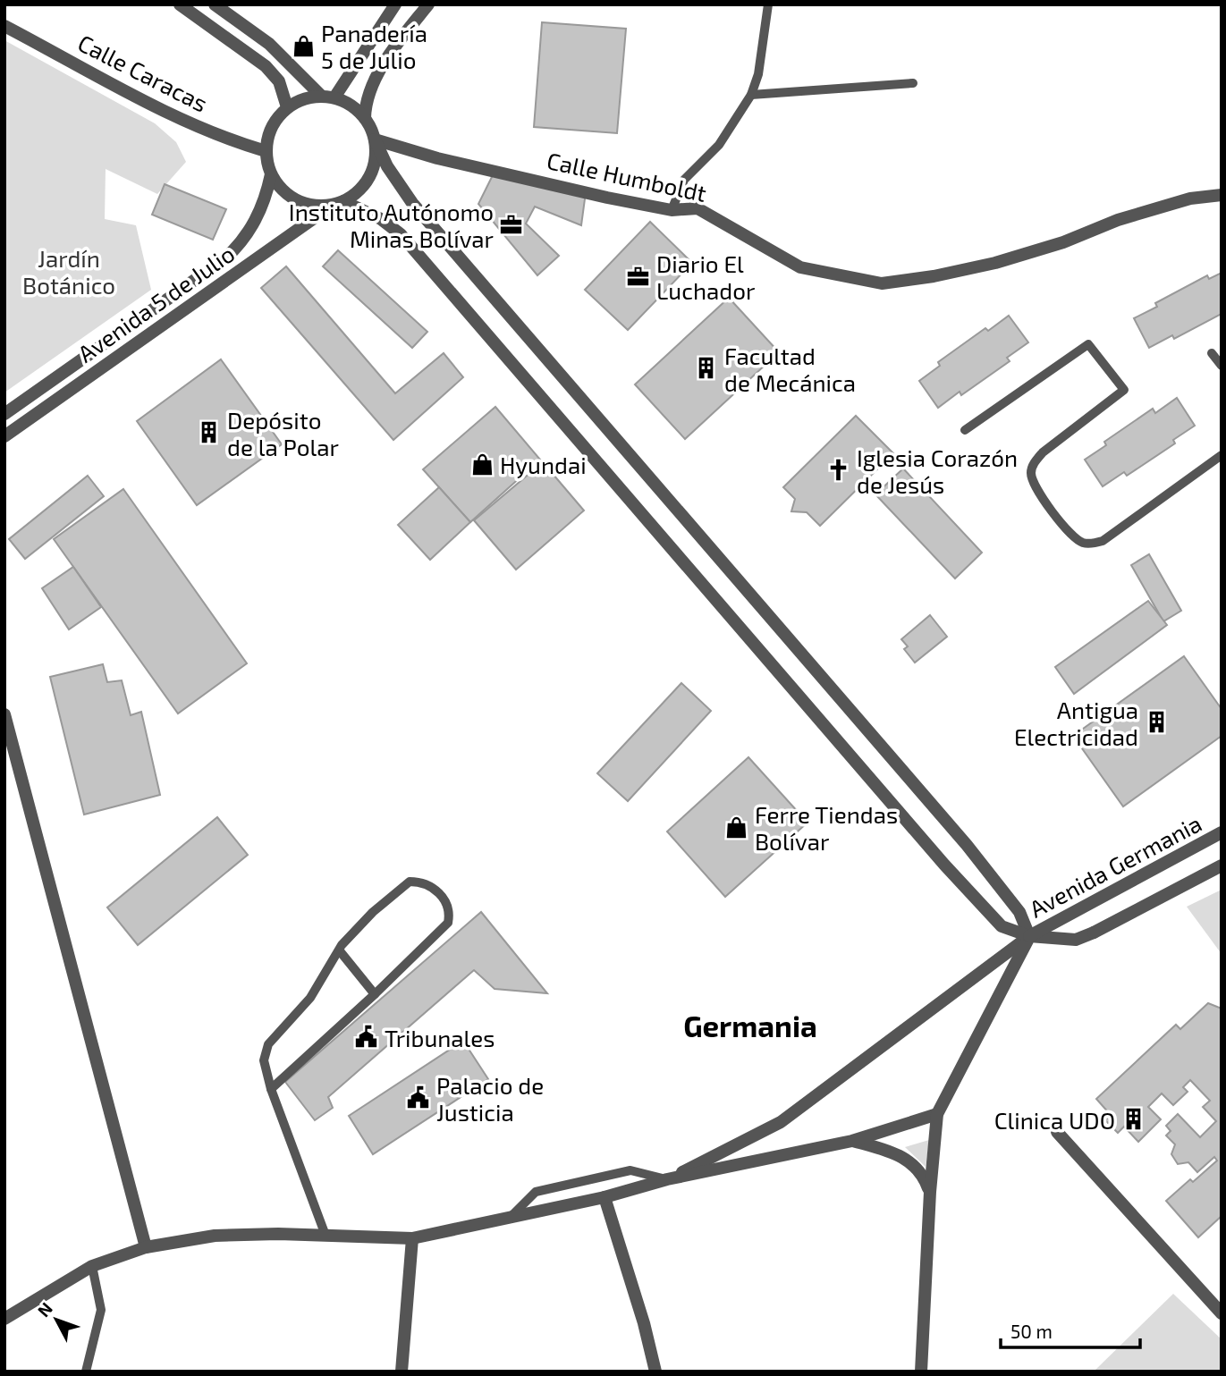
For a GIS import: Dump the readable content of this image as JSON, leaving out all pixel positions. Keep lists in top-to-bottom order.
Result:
{
  "streets": {
    "street": [
      "Calle Caracas",
      "Calle Humboldt",
      "Avenida 5 de Julio",
      "Avenida Germania"
    ]
  },
  "crossings": [
    ["Calle Caracas", "Calle Humboldt"],
    ["Calle Caracas", "Avenida 5 de Julio"],
    ["Calle Humboldt", "Avenida 5 de Julio"]
  ],
  "districts": ["Germania"],
  "parks": ["Jardín Botánico"],
  "places": {
    "shop": ["Panadería 5 de Julio", "Hyundai", "Ferre Tiendas Bolívar"],
    "office": ["Instituto Autónomo Minas Bolívar", "Diario El Luchador"],
    "building": [
      "Facultad de Mecánica",
      "Depósito de la Polar",
      "Antigua Electricidad",
      "Clinica UDO"
    ],
    "church": ["Iglesia Corazón de Jesús"],
    "public building": ["Tribunales", "Palacio de Justicia"]
  },
  "scale_bar": "50 m",
  "north": "top left"
}
